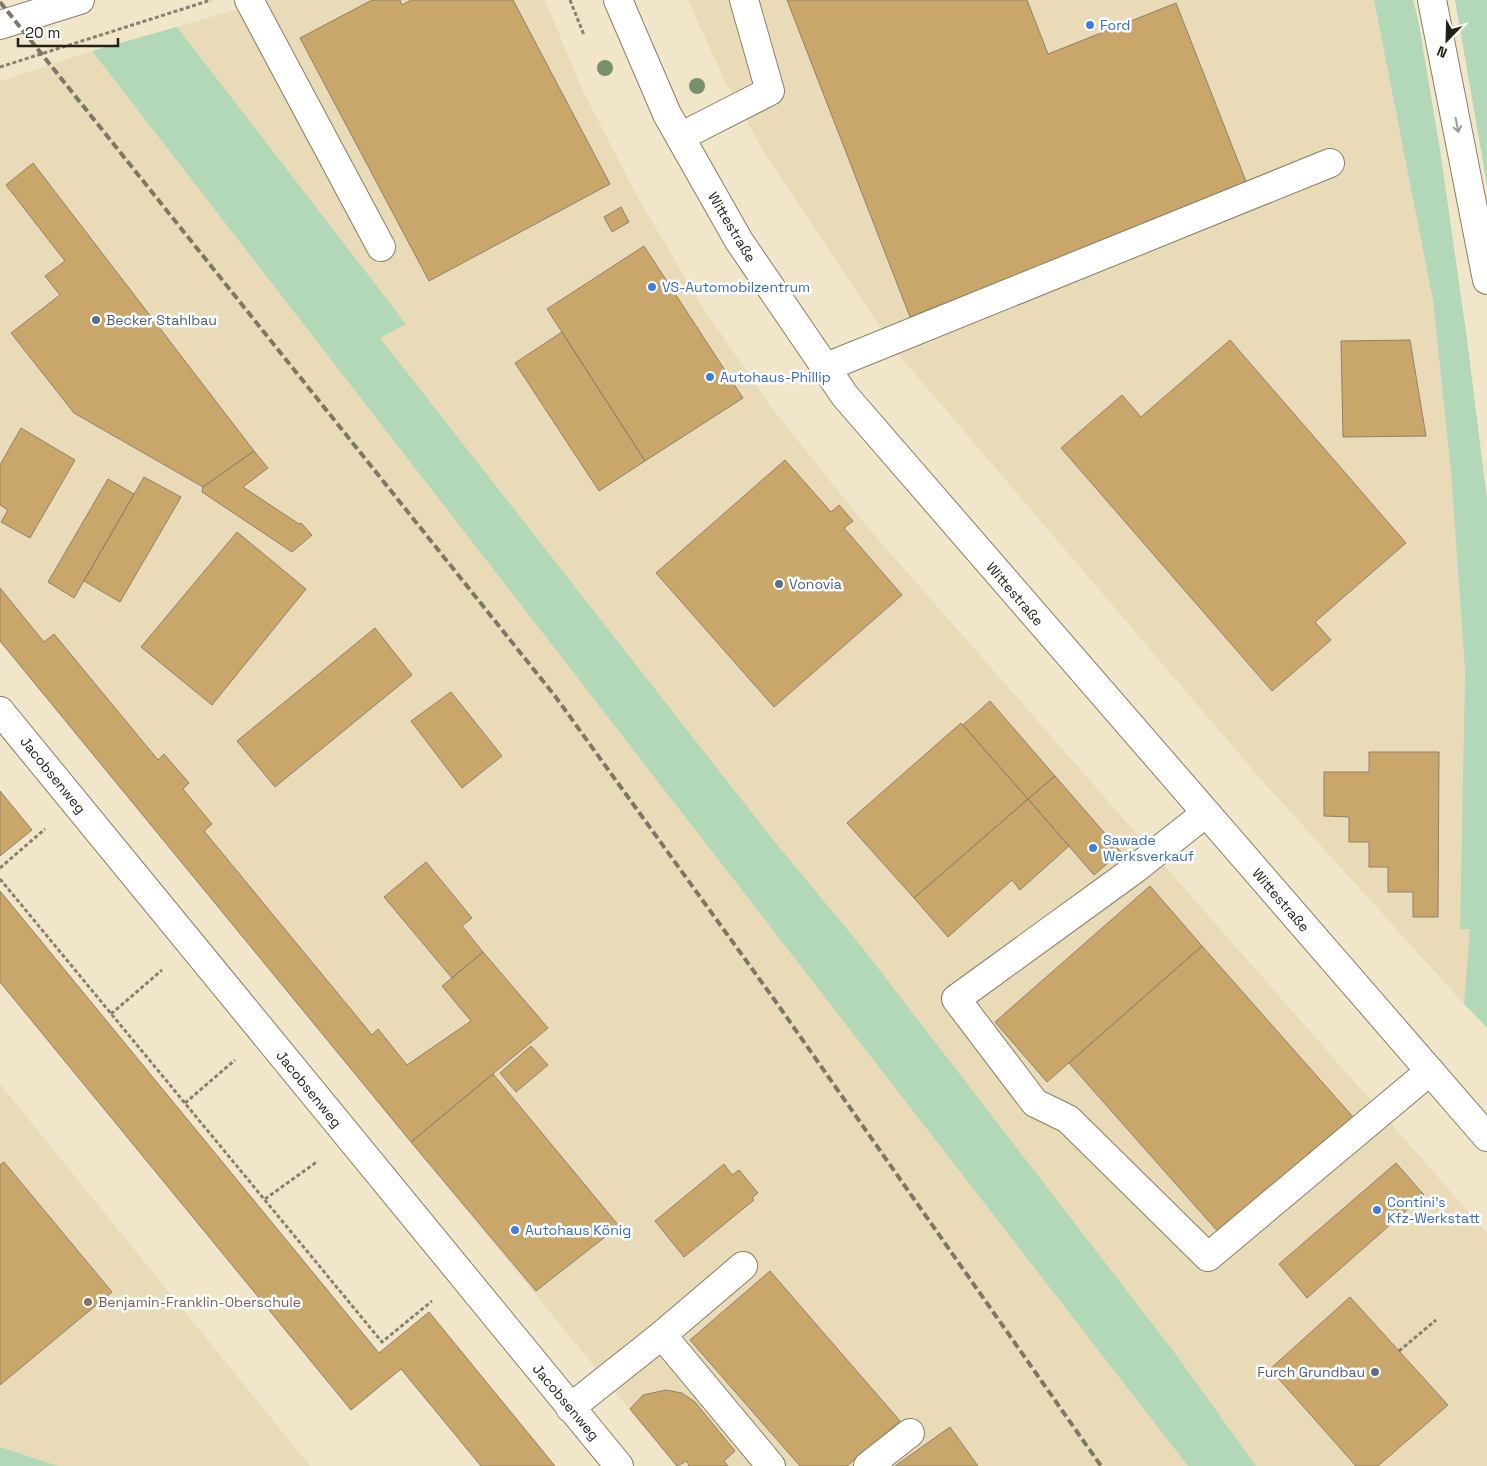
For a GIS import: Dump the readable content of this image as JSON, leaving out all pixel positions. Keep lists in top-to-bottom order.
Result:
{
  "streets": {
    "main road": ["Wittestraße", "Jacobsenweg"]
  },
  "places": [
    "Ford",
    "VS-Automobilzentrum",
    "Becker Stahlbau",
    "Autohaus-Phillip",
    "Vonovia",
    "Sawade Werksverkauf",
    "Contini's Kfz-Werkstatt",
    "Autohaus König",
    "Benjamin-Franklin-Oberschule",
    "Furch Grundbau"
  ],
  "scale_bar": "20 m",
  "north": "bottom left"
}
